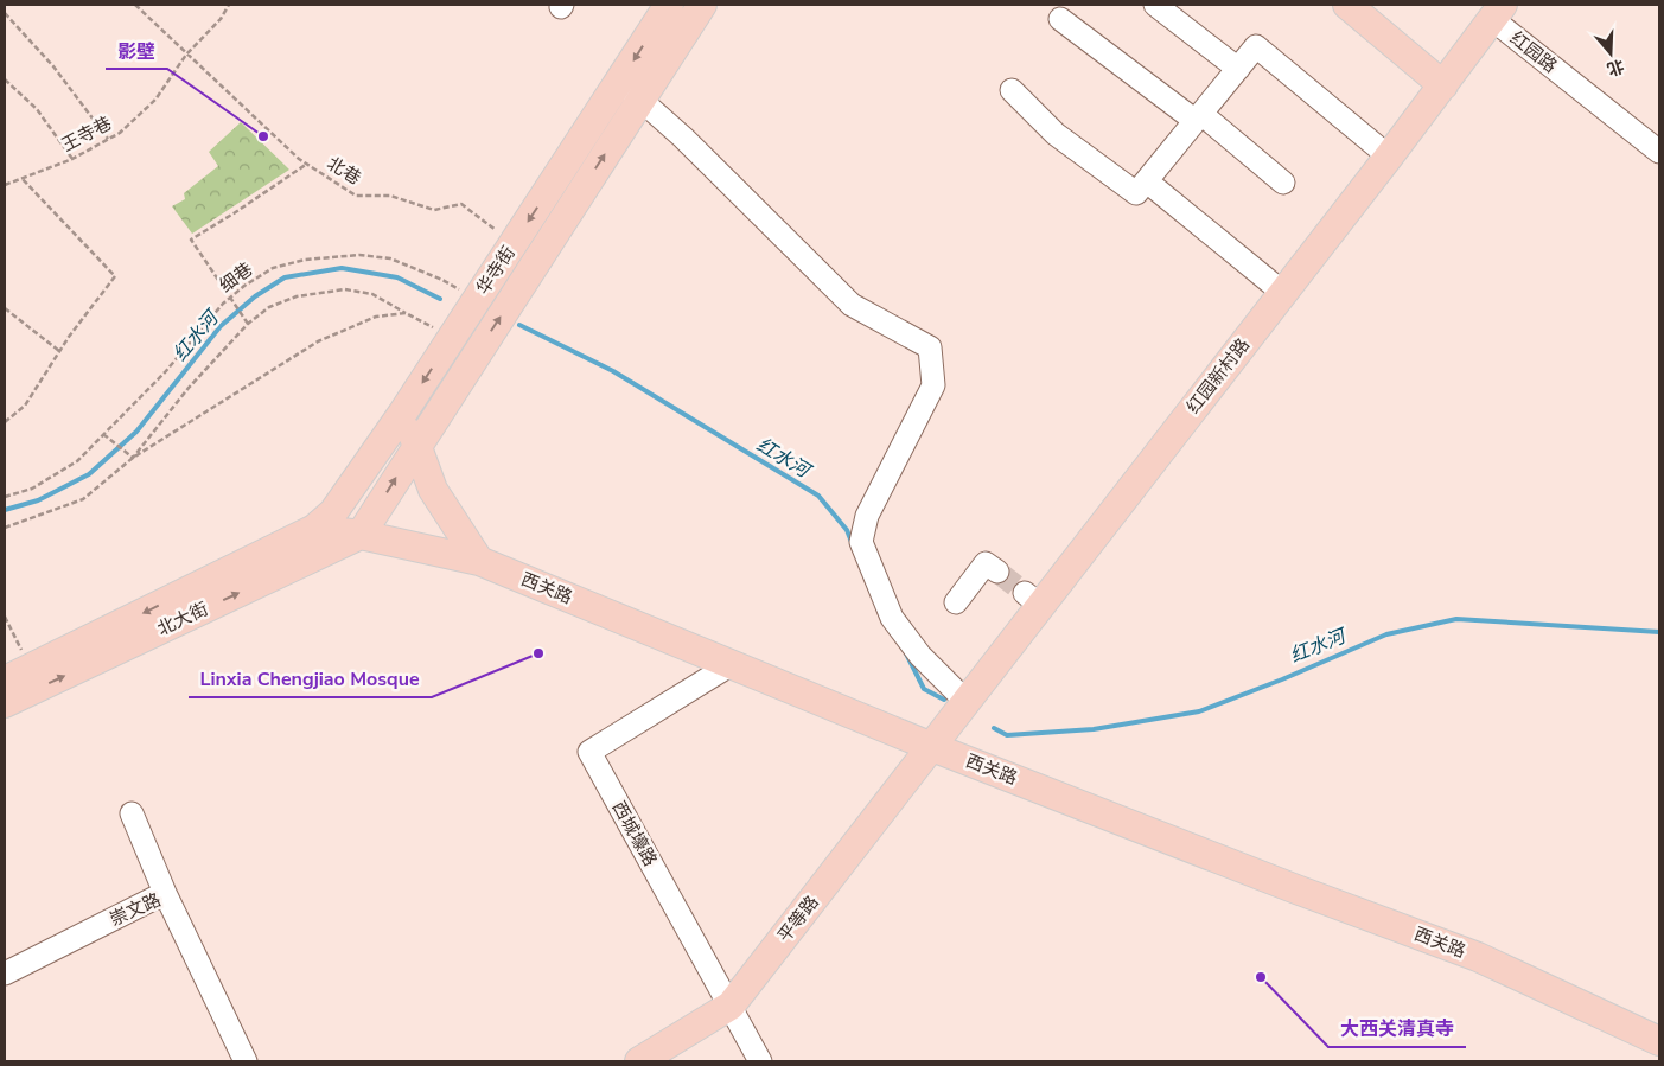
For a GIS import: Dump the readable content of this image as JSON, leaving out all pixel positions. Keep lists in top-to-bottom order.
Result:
{
  "streets": {
    "main road": [
      "华寺街",
      "红园新村路",
      "西关路",
      "北大街",
      "平等路"
    ],
    "street": ["红园路", "西城壕路", "崇文路"],
    "path": ["王寺巷", "北巷", "细巷"]
  },
  "crossings": [
    ["红园路", "红园新村路"],
    ["王寺巷", "北巷"],
    ["北巷", "华寺街"],
    ["华寺街", "细巷"],
    ["华寺街", "西关路"],
    ["华寺街", "北大街"],
    ["红园新村路", "西关路"],
    ["红园新村路", "平等路"],
    ["西关路", "北大街"],
    ["西关路", "西城壕路"],
    ["西关路", "平等路"],
    ["西城壕路", "平等路"]
  ],
  "water": ["红水河"],
  "places": ["影壁", "Linxia Chengjiao Mosque", "大西关清真寺"],
  "north": "bottom"
}
